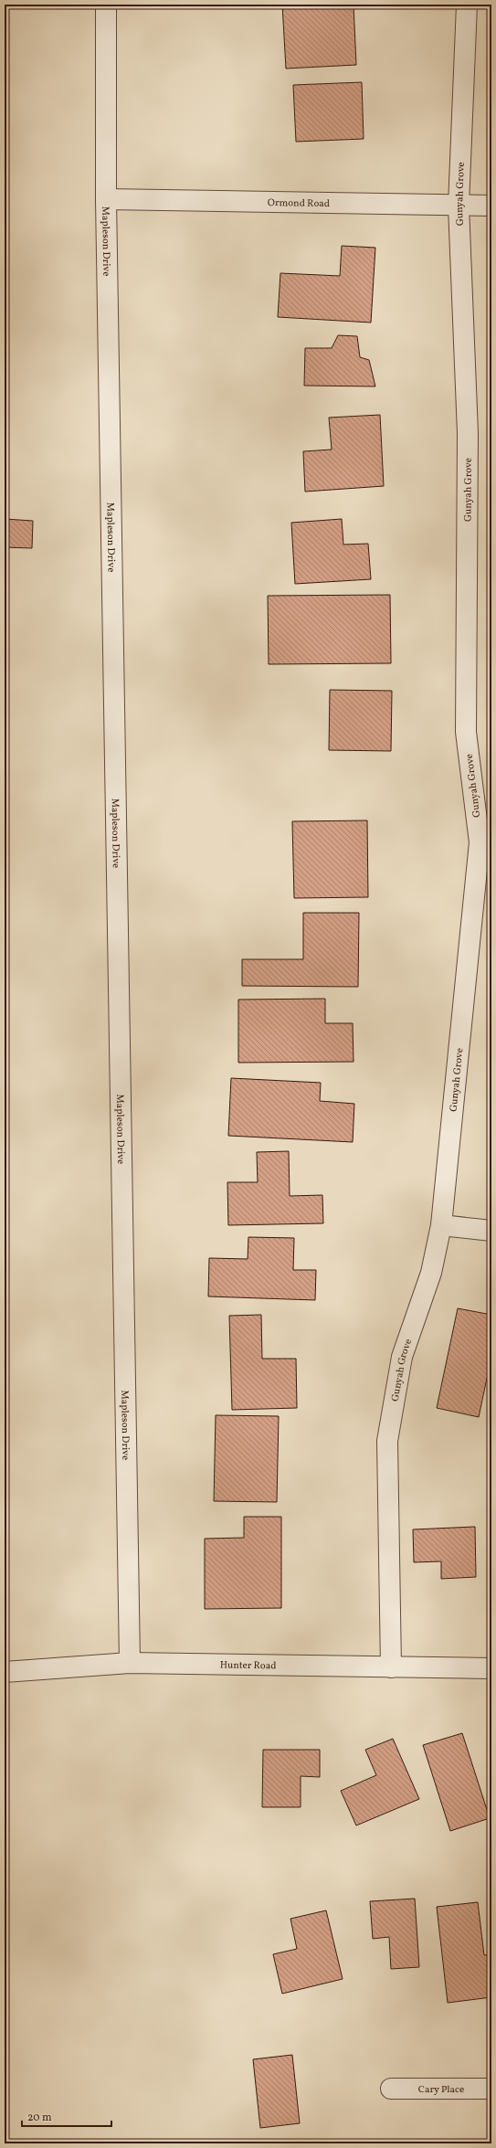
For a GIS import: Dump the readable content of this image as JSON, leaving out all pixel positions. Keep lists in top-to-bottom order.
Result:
{
  "streets": {
    "street": [
      "Gunyah Grove",
      "Ormond Road",
      "Mapleson Drive",
      "Hunter Road",
      "Cary Place"
    ]
  },
  "crossings": [
    ["Gunyah Grove", "Ormond Road"],
    ["Gunyah Grove", "Hunter Road"],
    ["Ormond Road", "Mapleson Drive"],
    ["Mapleson Drive", "Hunter Road"]
  ],
  "scale_bar": "20 m"
}
